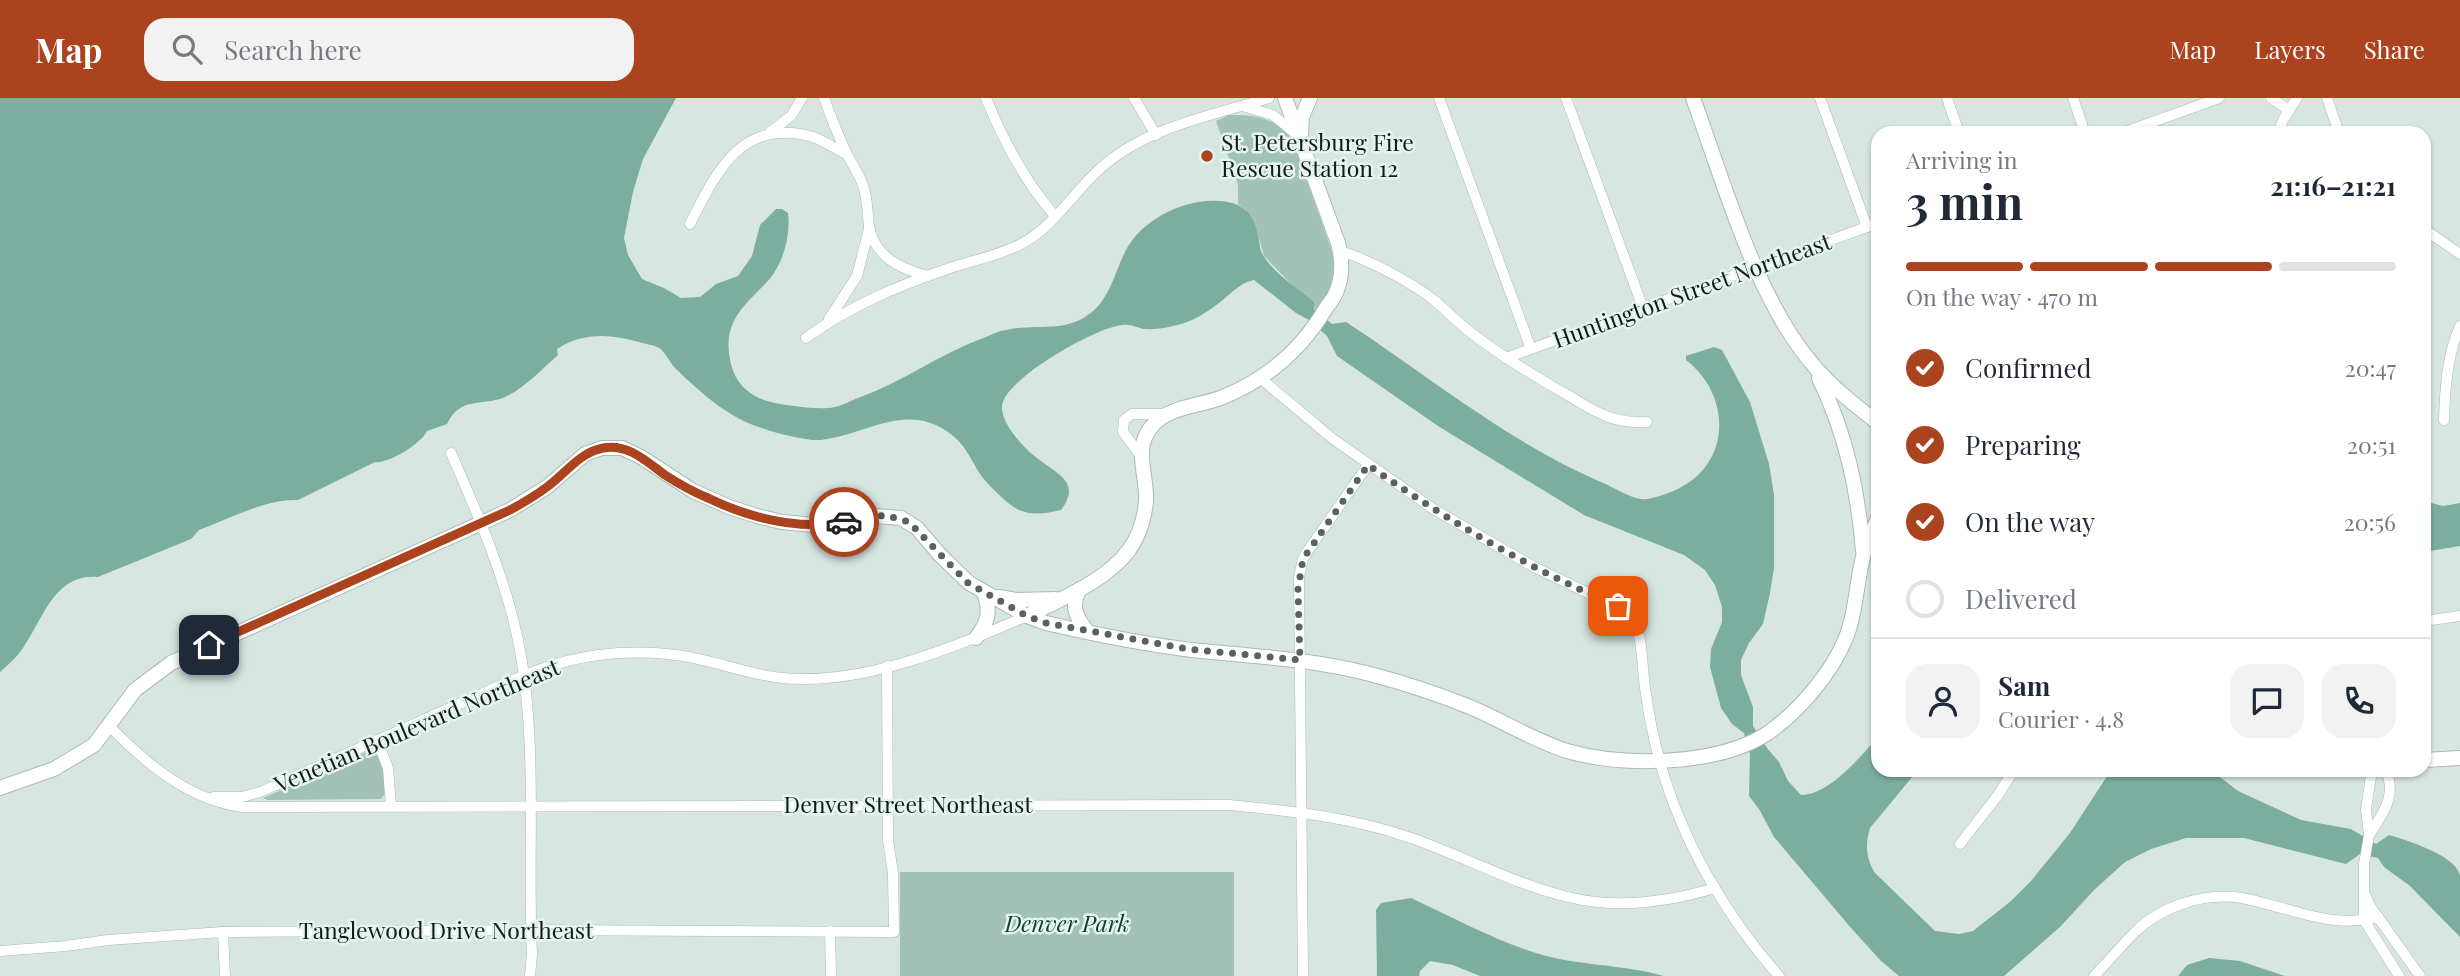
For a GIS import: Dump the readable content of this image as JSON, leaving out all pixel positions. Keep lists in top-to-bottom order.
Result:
{
  "streets": {
    "street": [
      "Huntington Street Northeast",
      "Venetian Boulevard Northeast",
      "Denver Street Northeast",
      "Tanglewood Drive Northeast"
    ]
  },
  "crossings": [
    ["Venetian Boulevard Northeast", "Denver Street Northeast"],
    ["Denver Street Northeast", "Tanglewood Drive Northeast"]
  ],
  "parks": ["Denver Park"],
  "places": ["St. Petersburg Fire Rescue Station 12"],
  "page": {
    "header": "Map",
    "search": "Search here",
    "nav": ["Map", "Layers", "Share"],
    "heading": ["3 min", "Arriving in", "21:16–21:21"],
    "panel": ["Sam", "Courier · 4.8"],
    "bar": "On the way · 470 m",
    "list": [
      ["Confirmed", "20:47"],
      ["Preparing", "20:51"],
      ["On the way", "20:56"],
      "Delivered"
    ]
  }
}
